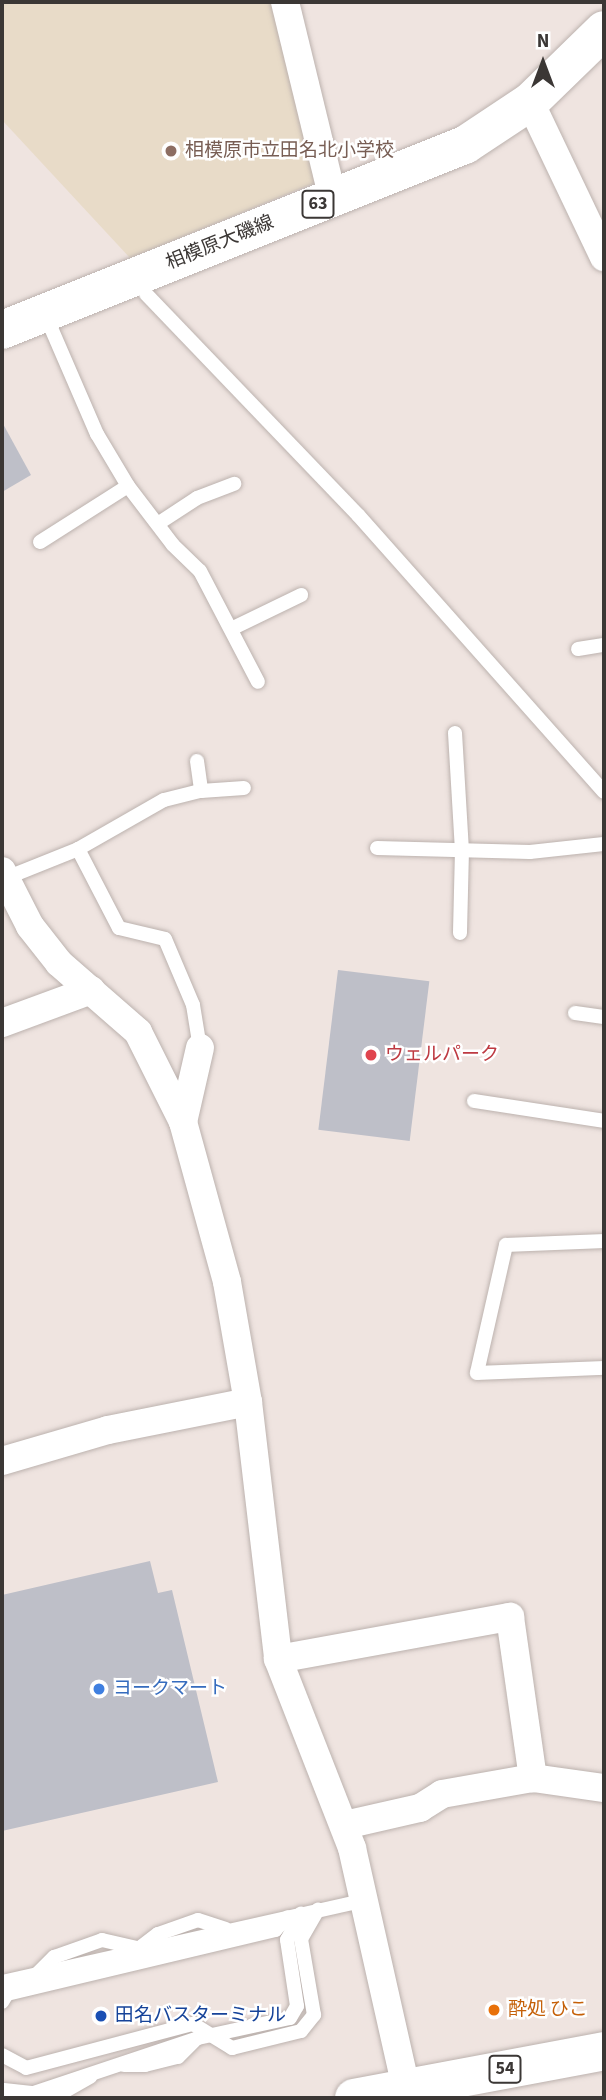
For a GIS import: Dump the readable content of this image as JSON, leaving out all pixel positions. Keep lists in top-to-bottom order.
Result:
{
  "streets": {
    "main road": ["63", "相模原大磯線", "54"]
  },
  "places": [
    "相模原市立田名北小学校",
    "ウェルパーク",
    "ヨークマート",
    "酔処 ひこ",
    "田名バスターミナル"
  ],
  "north": "top"
}
